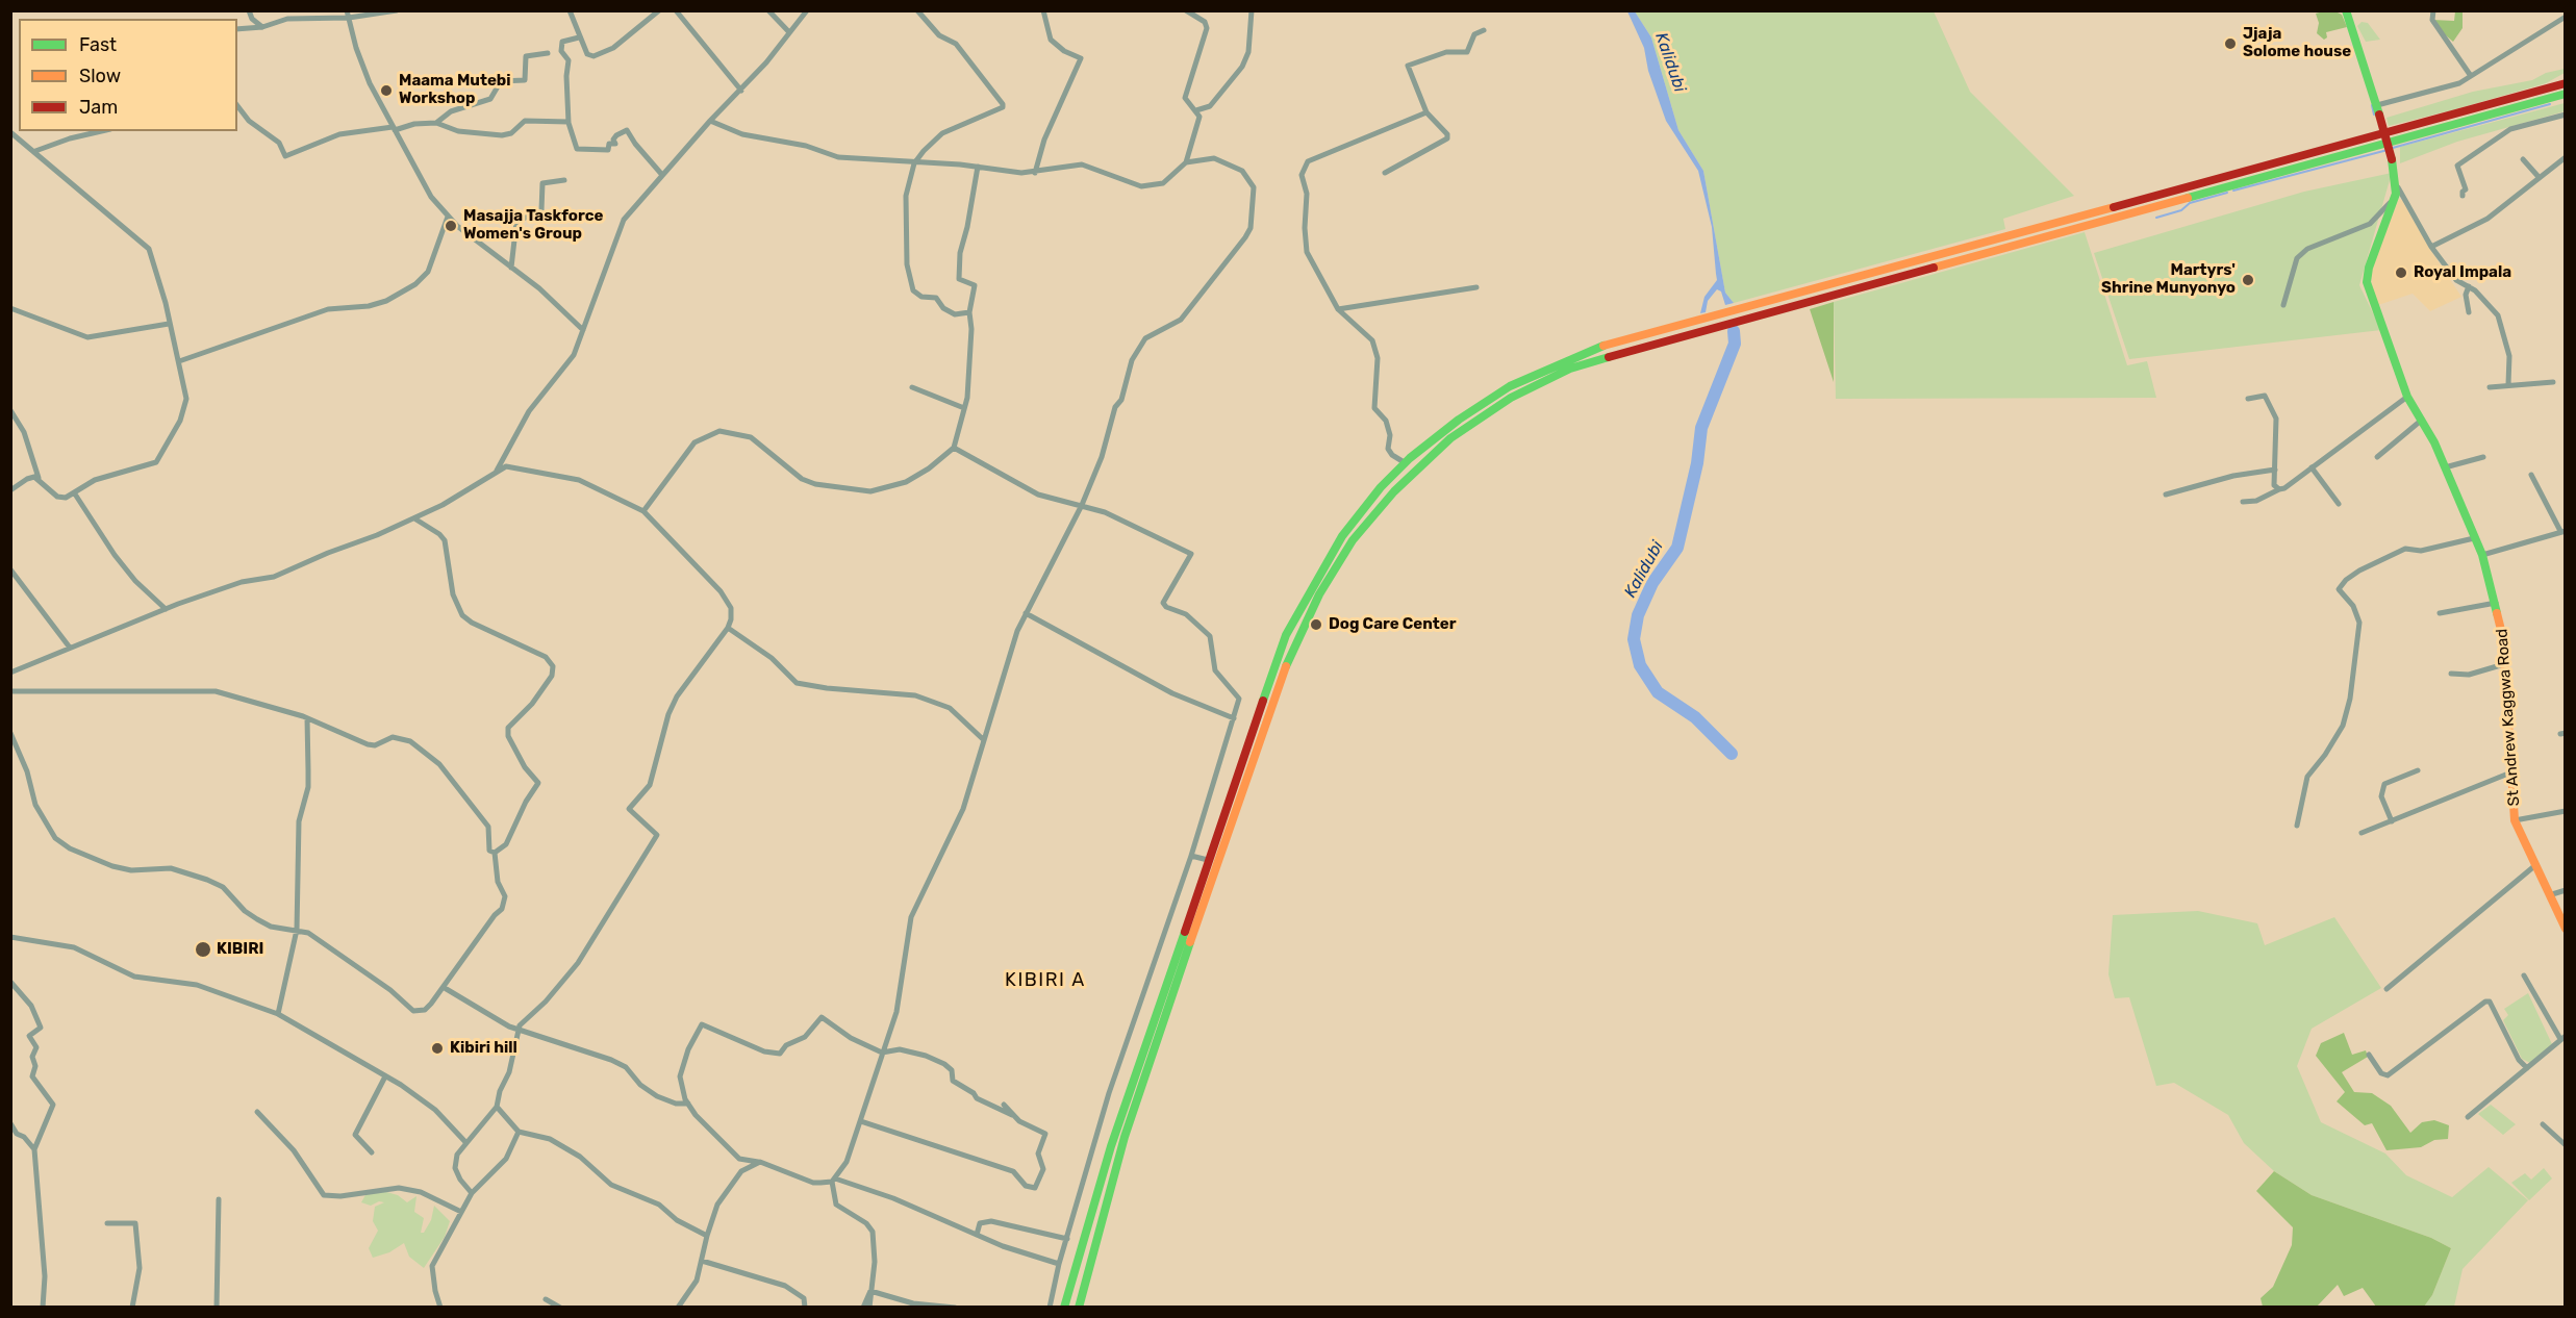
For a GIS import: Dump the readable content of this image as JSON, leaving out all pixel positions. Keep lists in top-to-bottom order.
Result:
{
  "streets": {
    "main road": ["St Andrew Kaggwa Road"]
  },
  "districts": ["KIBIRI A"],
  "water": ["Kalidubi"],
  "places": [
    "Jjaja Solome house",
    "Maama Mutebi Workshop",
    "Masajja Taskforce Women's Group",
    "Royal Impala",
    "Martyrs' Shrine Munyonyo",
    "Dog Care Center",
    "KIBIRI",
    "Kibiri hill"
  ],
  "legend": ["Fast", "Slow", "Jam"]
}
